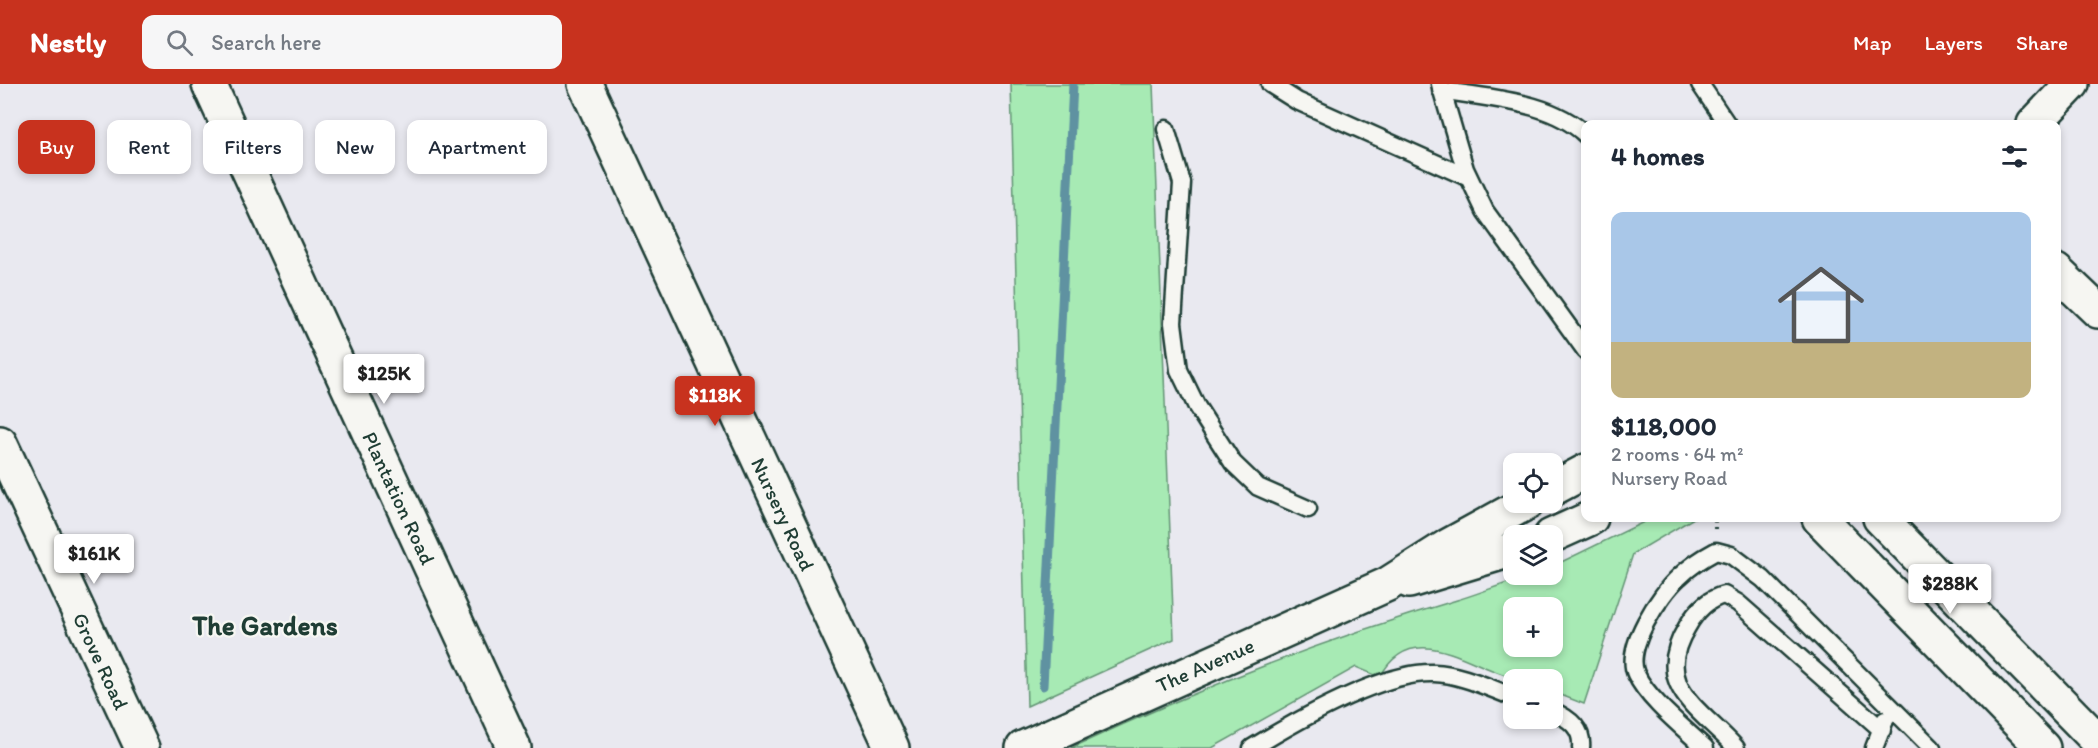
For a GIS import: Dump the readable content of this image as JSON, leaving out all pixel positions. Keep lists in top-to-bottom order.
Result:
{
  "streets": {
    "street": [
      "Plantation Road",
      "Nursery Road",
      "Grove Road",
      "The Avenue"
    ]
  },
  "districts": ["The Gardens"],
  "page": {
    "header": "Nestly",
    "search": "Search here",
    "nav": ["Map", "Layers", "Share"],
    "chip": [
      "Buy",
      "Rent",
      "Filters",
      "New",
      "Apartment"
    ],
    "heading": "4 homes",
    "list": [
      {
        "name": "$118,000",
        "note": "2 rooms · 64 m² · Nursery Road"
      }
    ],
    "price": [
      "$125K",
      "$118K",
      "$161K",
      "$288K"
    ],
    "map_buttons": ["+", "−"]
  }
}
